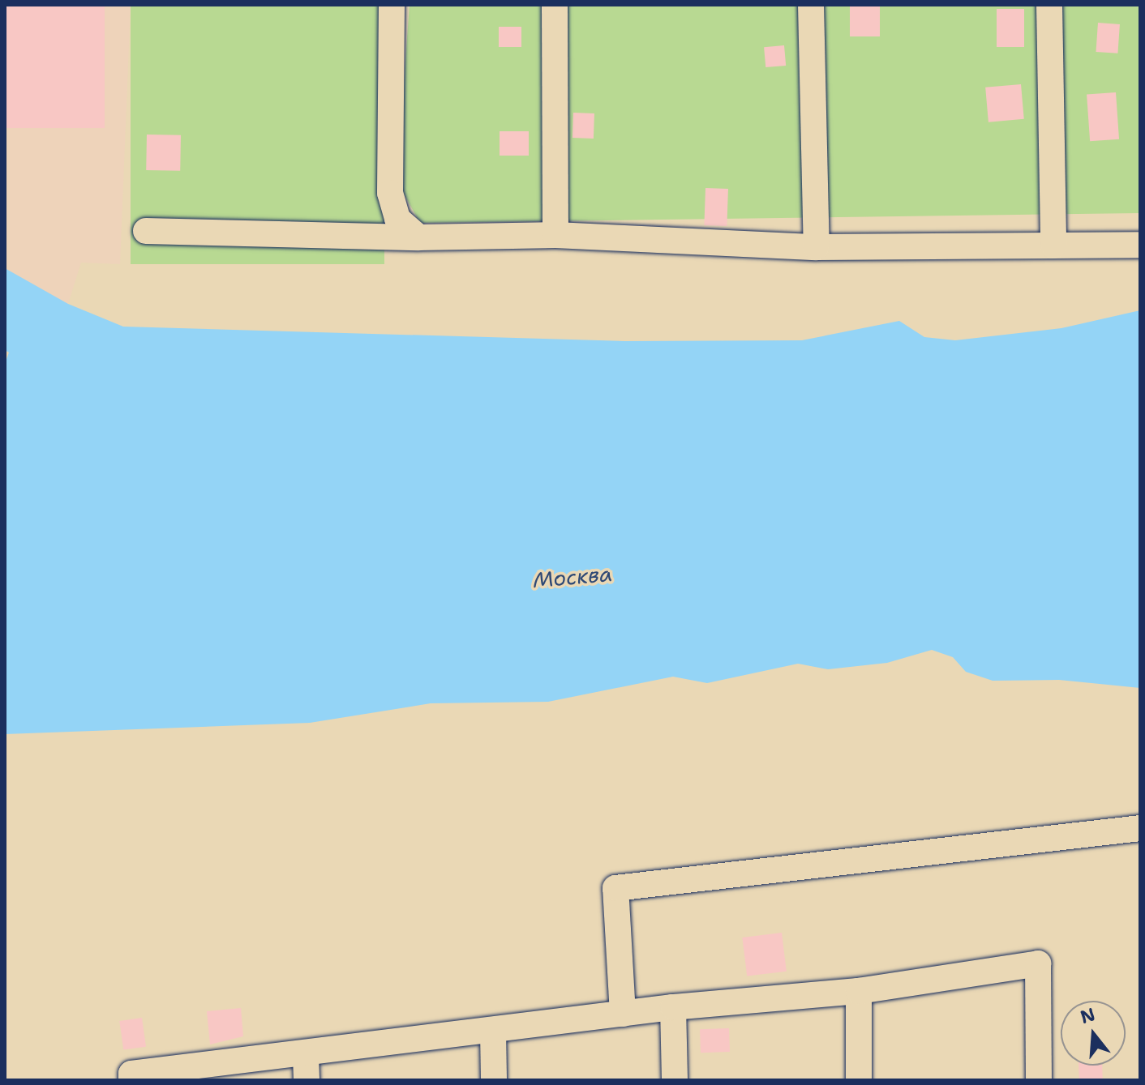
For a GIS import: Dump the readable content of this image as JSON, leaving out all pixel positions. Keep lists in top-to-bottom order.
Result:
{
  "water": ["Москва"],
  "north": "top"
}
